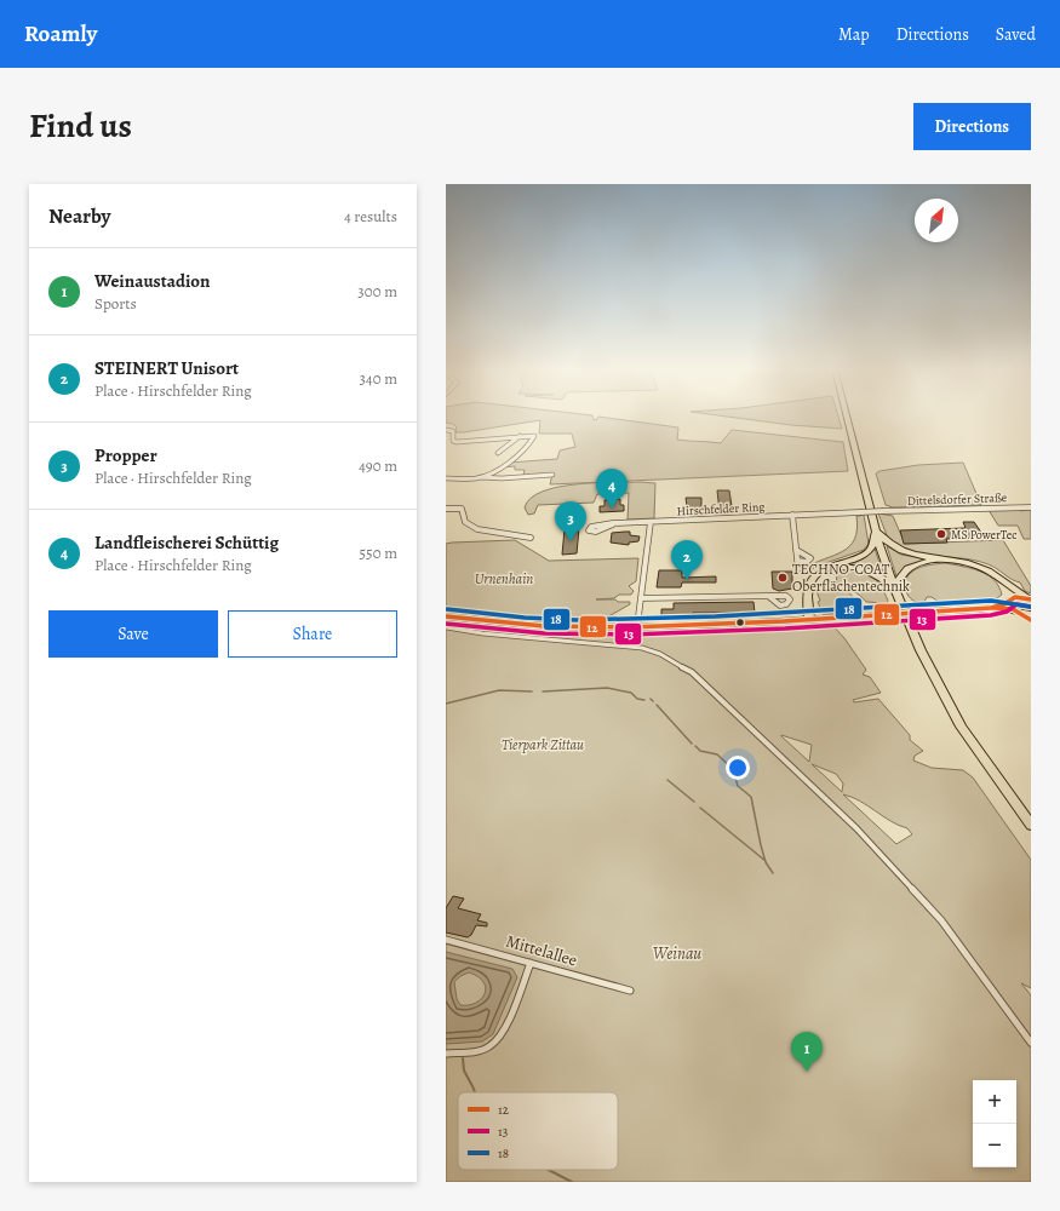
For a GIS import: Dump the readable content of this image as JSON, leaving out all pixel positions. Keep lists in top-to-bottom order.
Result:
{
  "streets": {
    "street": ["Dittelsdorfer Straße", "Hirschfelder Ring", "Mittelallee"]
  },
  "crossings": [
    ["Dittelsdorfer Straße", "Hirschfelder Ring"]
  ],
  "parks": ["Urnenhain", "Tierpark Zittau", "Weinau"],
  "places": ["MS PowerTec", "TECHNO-COAT Oberflächentechnik"],
  "lines": ["transit line 12", "transit line 18", "transit line 13"],
  "legend": ["12", "13", "18"],
  "north": "top right",
  "page": {
    "header": "Roamly",
    "nav": ["Map", "Directions", "Saved"],
    "title": "Find us",
    "buttons": [
      "Directions",
      ["Save", "Share"]
    ],
    "heading": ["Nearby", "4 results"],
    "list": [
      {
        "mark": "1",
        "name": "Weinaustadion",
        "note": "Sports",
        "value": "300 m"
      },
      {
        "mark": "2",
        "name": "STEINERT Unisort",
        "note": "Place · Hirschfelder Ring",
        "value": "340 m"
      },
      {
        "mark": "3",
        "name": "Propper",
        "note": "Place · Hirschfelder Ring",
        "value": "490 m"
      },
      {
        "mark": "4",
        "name": "Landfleischerei Schüttig",
        "note": "Place · Hirschfelder Ring",
        "value": "550 m"
      }
    ],
    "pins": [
      "4",
      "3",
      "2",
      "1"
    ],
    "map_buttons": ["+", "−"]
  }
}
